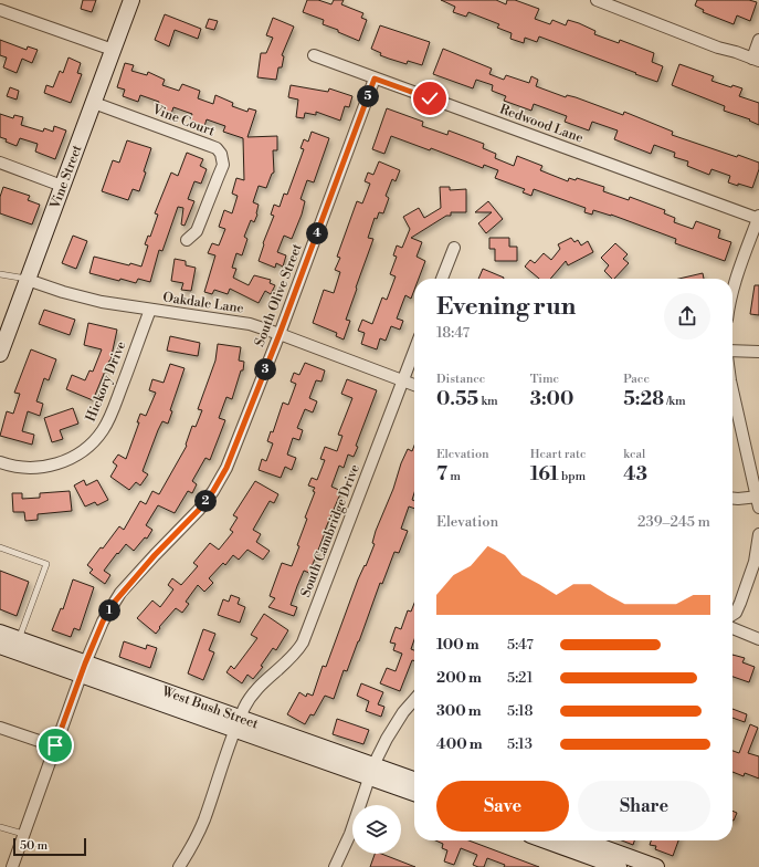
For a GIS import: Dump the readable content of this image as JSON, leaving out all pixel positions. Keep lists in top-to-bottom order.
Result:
{
  "streets": {
    "main road": ["Vine Street", "West Bush Street"],
    "street": [
      "Vine Court",
      "Redwood Lane",
      "South Olive Street",
      "Oakdale Lane",
      "Hickory Drive",
      "South Cambridge Drive"
    ]
  },
  "crossings": [
    ["Vine Court", "Vine Street"],
    ["Redwood Lane", "South Olive Street"],
    ["Vine Street", "Oakdale Lane"],
    ["South Olive Street", "Oakdale Lane"],
    ["South Olive Street", "West Bush Street"],
    ["Oakdale Lane", "Hickory Drive"],
    ["Oakdale Lane", "South Cambridge Drive"],
    ["South Cambridge Drive", "West Bush Street"]
  ],
  "scale_bar": "50 m",
  "page": {
    "pins": [
      "5",
      "4",
      "3",
      "2",
      "1"
    ],
    "heading": ["Evening run", "18:47"],
    "stats": [
      ["Distance", "0.55 km"],
      ["Time", "3:00"],
      ["Pace", "5:28 /km"],
      ["Elevation", "7 m"],
      ["Heart rate", "161 bpm"],
      ["kcal", "43"]
    ],
    "chart": ["Elevation", "239–245 m"],
    "list": [
      {
        "name": "100 m",
        "note": "5:47"
      },
      {
        "name": "200 m",
        "note": "5:21"
      },
      {
        "name": "300 m",
        "note": "5:18"
      },
      {
        "name": "400 m",
        "note": "5:13"
      }
    ],
    "buttons": ["Save", "Share"],
    "scale": "50 m"
  }
}
